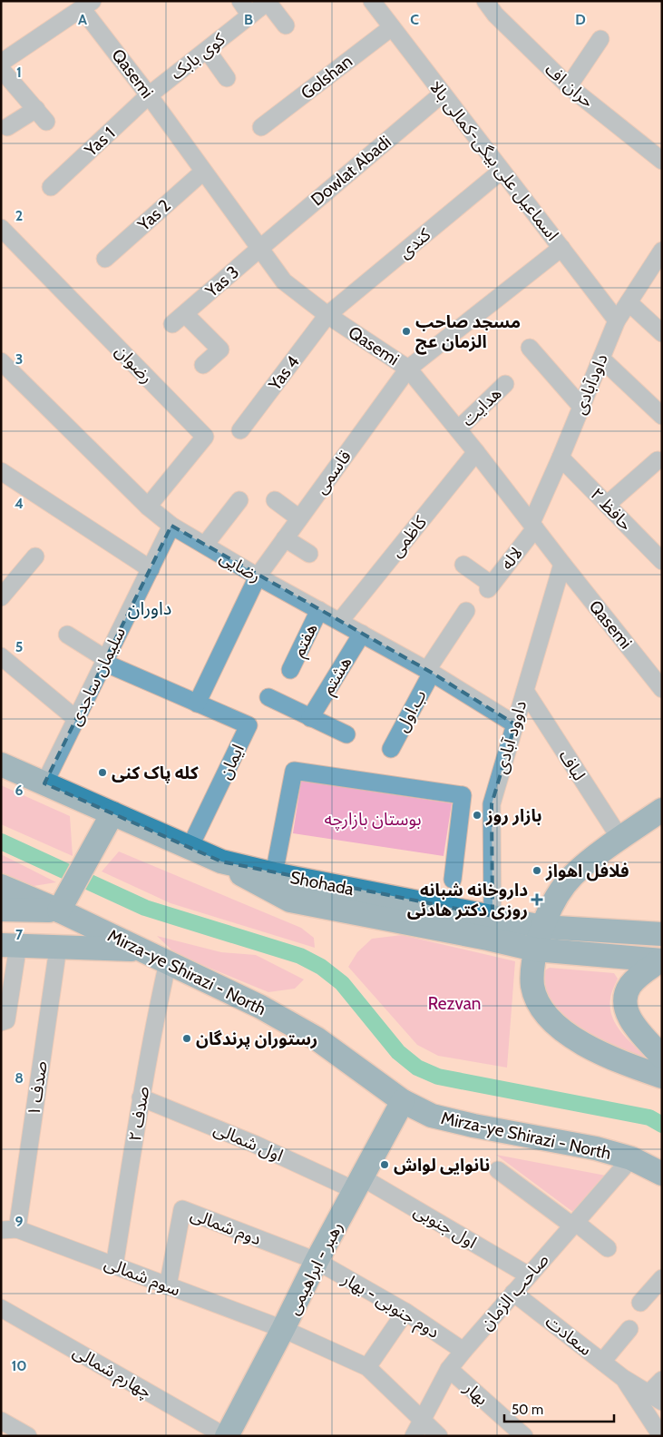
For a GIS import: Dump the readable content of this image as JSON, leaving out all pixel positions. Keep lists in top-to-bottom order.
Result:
{
  "streets": {
    "main road": ["Shohada", "Mirza-ye Shirazi - North", "رهبر - ابراهیمی"],
    "street": [
      "کوی بابک",
      "Qasemi",
      "Golshan",
      "حران اف",
      "Yas 1",
      "اسماعیل علی بیگی-کمالی بالا",
      "Dowlat Abadi",
      "Yas 2",
      "کندی",
      "Yas 3",
      "رضوان",
      "Yas 4",
      "داودآبادی",
      "هدایت",
      "قاسمی",
      "حافظ ۲",
      "کاظمی",
      "لاله",
      "رضایی",
      "هفتم",
      "هشتم",
      "سلیمان ساجدی",
      "ب.اول",
      "داوود آبادی",
      "ایمان",
      "لباف",
      "صدف ۱",
      "صدف ۲",
      "اول شمالی",
      "دوم شمالی",
      "اول جنوبی",
      "سوم شمالی",
      "صاحب الزمان",
      "دوم جنوبی - بهار",
      "سعادت",
      "چهارم شمالی",
      "بهار"
    ]
  },
  "crossings": [
    ["کوی بابک", "Qasemi"],
    ["کوی بابک", "Yas 1"],
    ["Qasemi", "Yas 1"],
    ["Qasemi", "Dowlat Abadi"],
    ["Qasemi", "Yas 2"],
    ["Qasemi", "کندی"],
    ["Qasemi", "Yas 3"],
    ["Qasemi", "Yas 4"],
    ["Qasemi", "داودآبادی"],
    ["Qasemi", "هدایت"],
    ["Qasemi", "قاسمی"],
    ["Qasemi", "کاظمی"],
    ["Qasemi", "لاله"],
    ["Qasemi", "داوود آبادی"],
    ["Golshan", "اسماعیل علی بیگی-کمالی بالا"],
    ["اسماعیل علی بیگی-کمالی بالا", "Dowlat Abadi"],
    ["اسماعیل علی بیگی-کمالی بالا", "کندی"],
    ["اسماعیل علی بیگی-کمالی بالا", "داودآبادی"],
    ["Dowlat Abadi", "Yas 3"],
    ["کندی", "Yas 4"],
    ["رضوان", "رضایی"],
    ["داودآبادی", "حافظ ۲"],
    ["داودآبادی", "لاله"],
    ["قاسمی", "رضایی"],
    ["کاظمی", "رضایی"],
    ["رضایی", "هفتم"],
    ["رضایی", "هشتم"],
    ["رضایی", "سلیمان ساجدی"],
    ["رضایی", "ب.اول"],
    ["رضایی", "داوود آبادی"],
    ["سلیمان ساجدی", "ایمان"],
    ["داوود آبادی", "لباف"],
    ["داوود آبادی", "Shohada"],
    ["Mirza-ye Shirazi - North", "صدف ۲"],
    ["Mirza-ye Shirazi - North", "رهبر - ابراهیمی"],
    ["Mirza-ye Shirazi - North", "صاحب الزمان"],
    ["صدف ۱", "سوم شمالی"],
    ["صدف ۲", "اول شمالی"],
    ["صدف ۲", "سوم شمالی"],
    ["اول شمالی", "اول جنوبی"],
    ["اول شمالی", "رهبر - ابراهیمی"],
    ["دوم شمالی", "رهبر - ابراهیمی"],
    ["دوم شمالی", "سوم شمالی"],
    ["دوم شمالی", "دوم جنوبی - بهار"],
    ["اول جنوبی", "رهبر - ابراهیمی"],
    ["اول جنوبی", "صاحب الزمان"],
    ["رهبر - ابراهیمی", "سوم شمالی"],
    ["رهبر - ابراهیمی", "دوم جنوبی - بهار"],
    ["رهبر - ابراهیمی", "چهارم شمالی"],
    ["سوم شمالی", "صاحب الزمان"],
    ["صاحب الزمان", "دوم جنوبی - بهار"],
    ["صاحب الزمان", "سعادت"],
    ["صاحب الزمان", "بهار"]
  ],
  "districts": ["داوران"],
  "parks": ["بوستان بازارچه", "Rezvan"],
  "places": {
    "other": [
      "مسجد صاحب الزمان عج",
      "کله پاک کنی",
      "بازار روز",
      "فلافل اهواز",
      "رستوران پرندگان",
      "نانوایی لواش"
    ],
    "health": ["داروخانه شبانه روزی دکتر هادئی"]
  },
  "scale_bar": "50 m",
  "grid": {
    "columns": [
      "A",
      "B",
      "C",
      "D"
    ],
    "rows": [
      "1",
      "2",
      "3",
      "4",
      "5",
      "6",
      "7",
      "8",
      "9",
      "10"
    ]
  }
}
